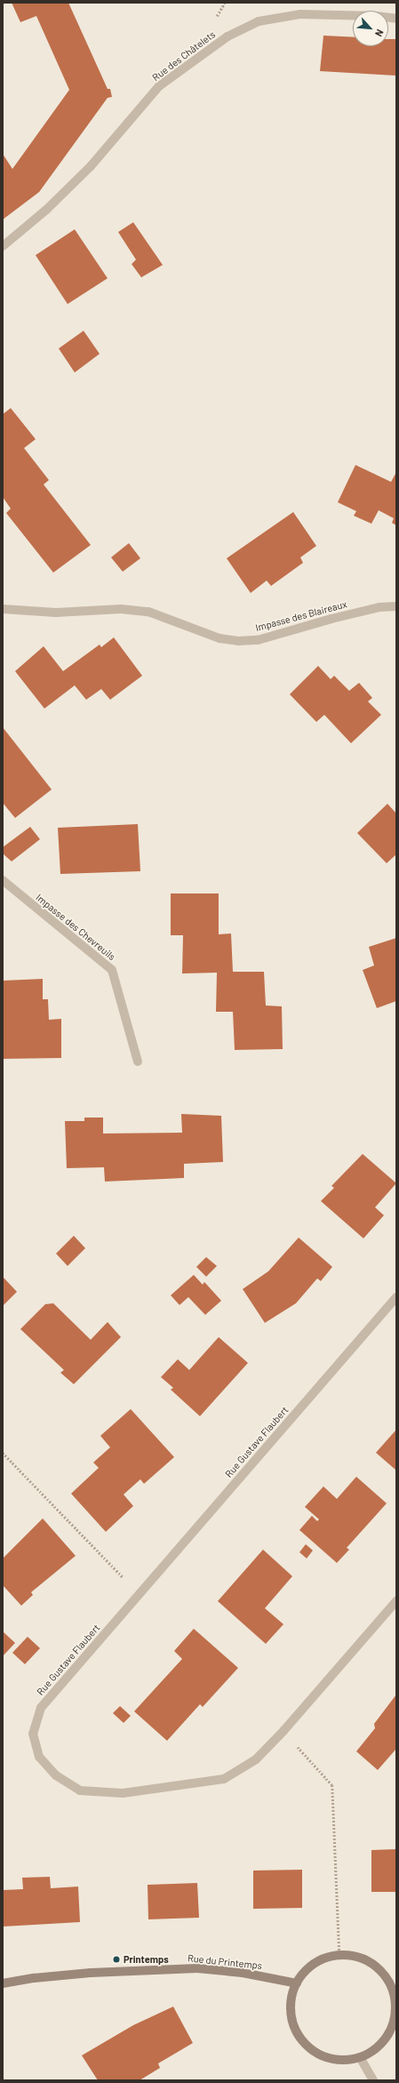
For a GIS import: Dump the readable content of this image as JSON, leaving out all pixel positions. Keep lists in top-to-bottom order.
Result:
{
  "streets": {
    "main road": ["Rue du Printemps"],
    "street": [
      "Rue des Châtelets",
      "Impasse des Blaireaux",
      "Impasse des Chevreuils",
      "Rue Gustave Flaubert"
    ]
  },
  "places": ["Printemps"],
  "north": "bottom right"
}
